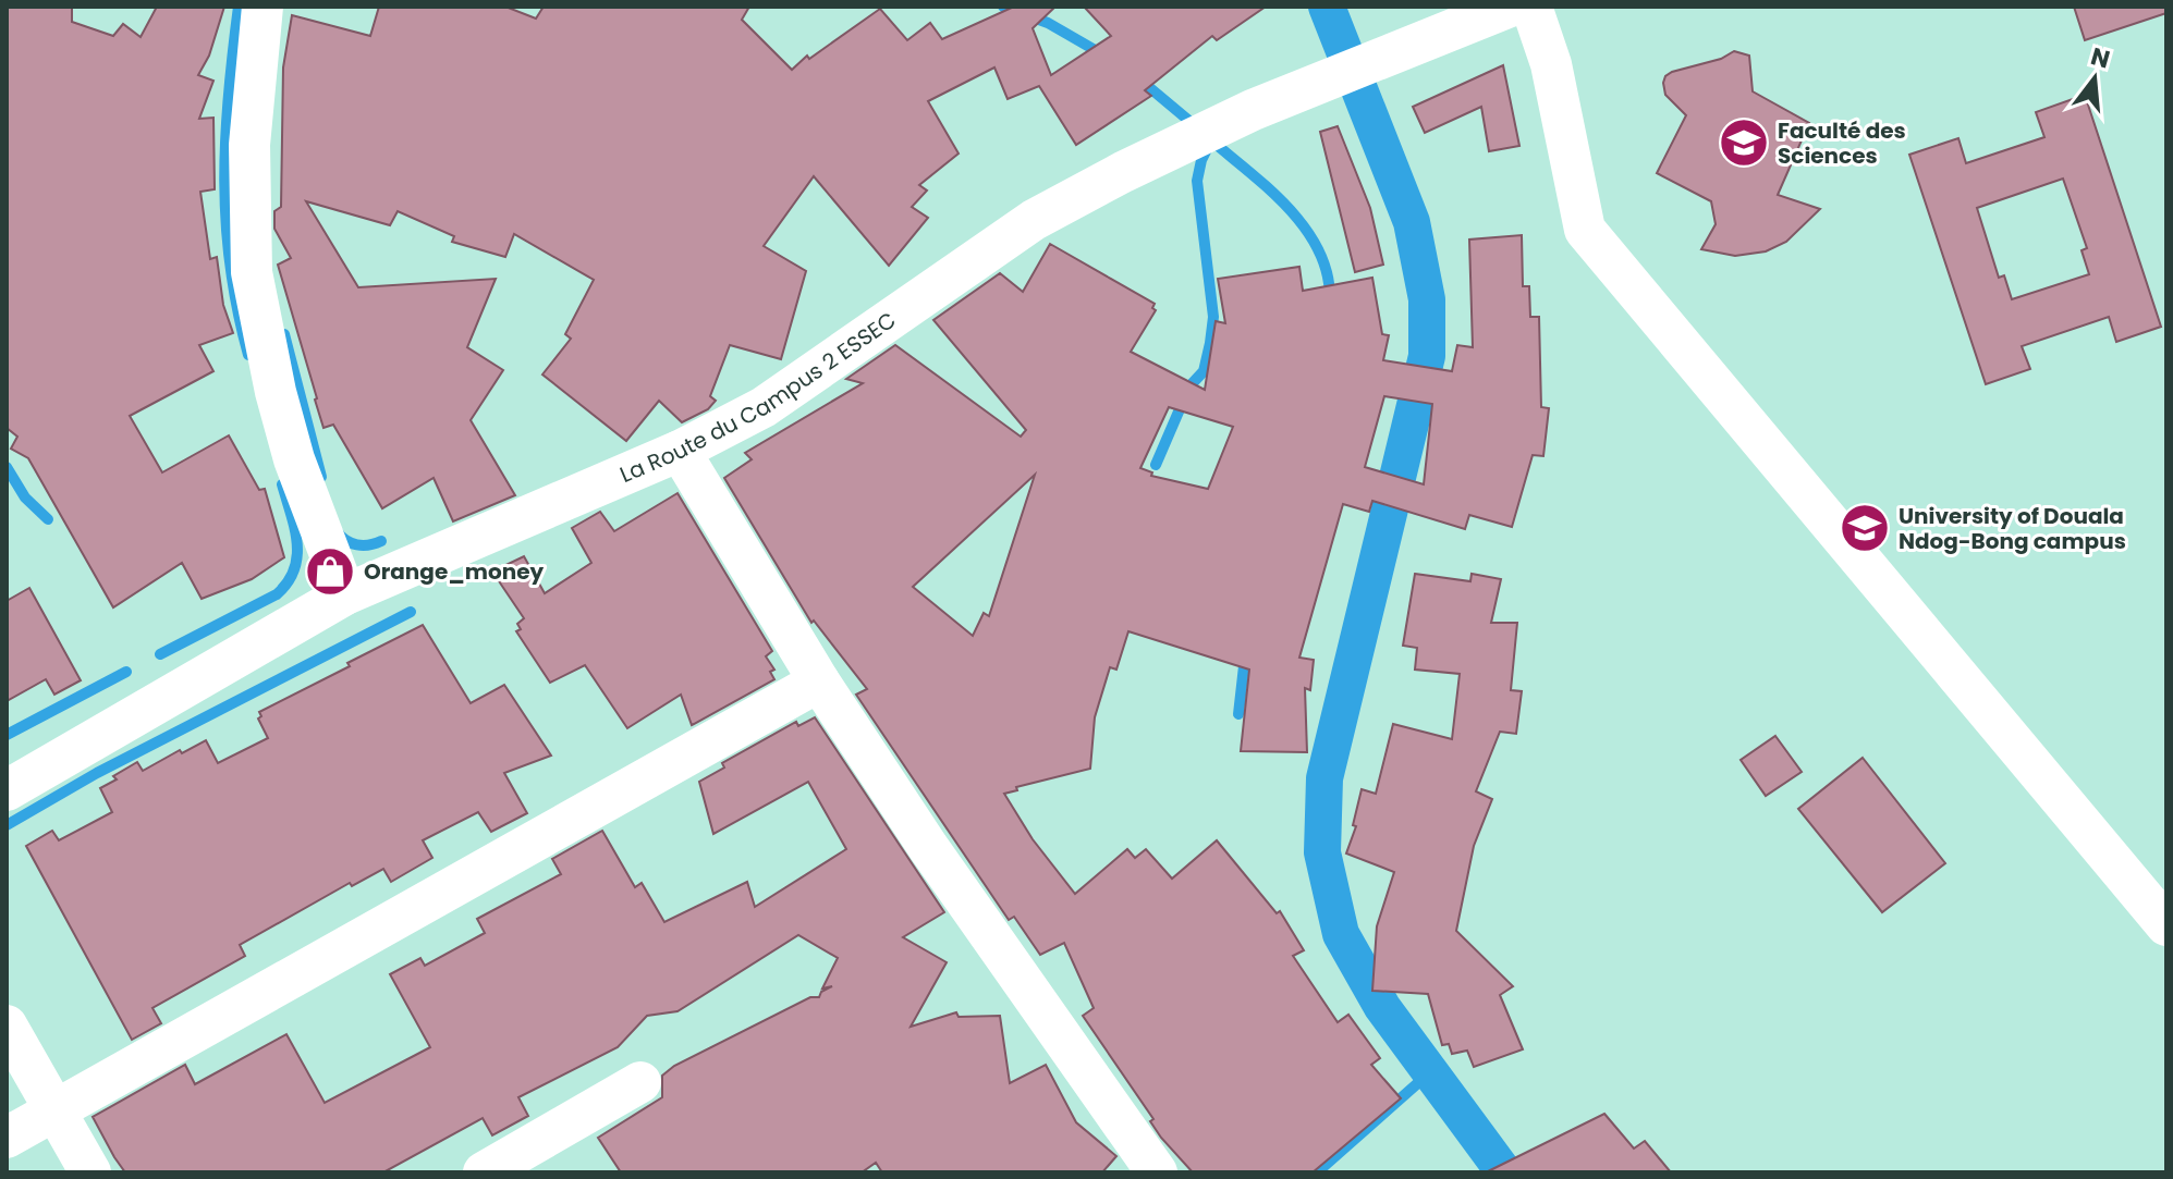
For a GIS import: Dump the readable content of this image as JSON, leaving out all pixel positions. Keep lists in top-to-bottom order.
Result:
{
  "streets": {
    "street": ["La Route du Campus 2 ESSEC"]
  },
  "places": {
    "school or university": ["Faculté des Sciences", "University of Douala Ndog-Bong campus"],
    "shop": ["Orange_money"]
  },
  "north": "top"
}
